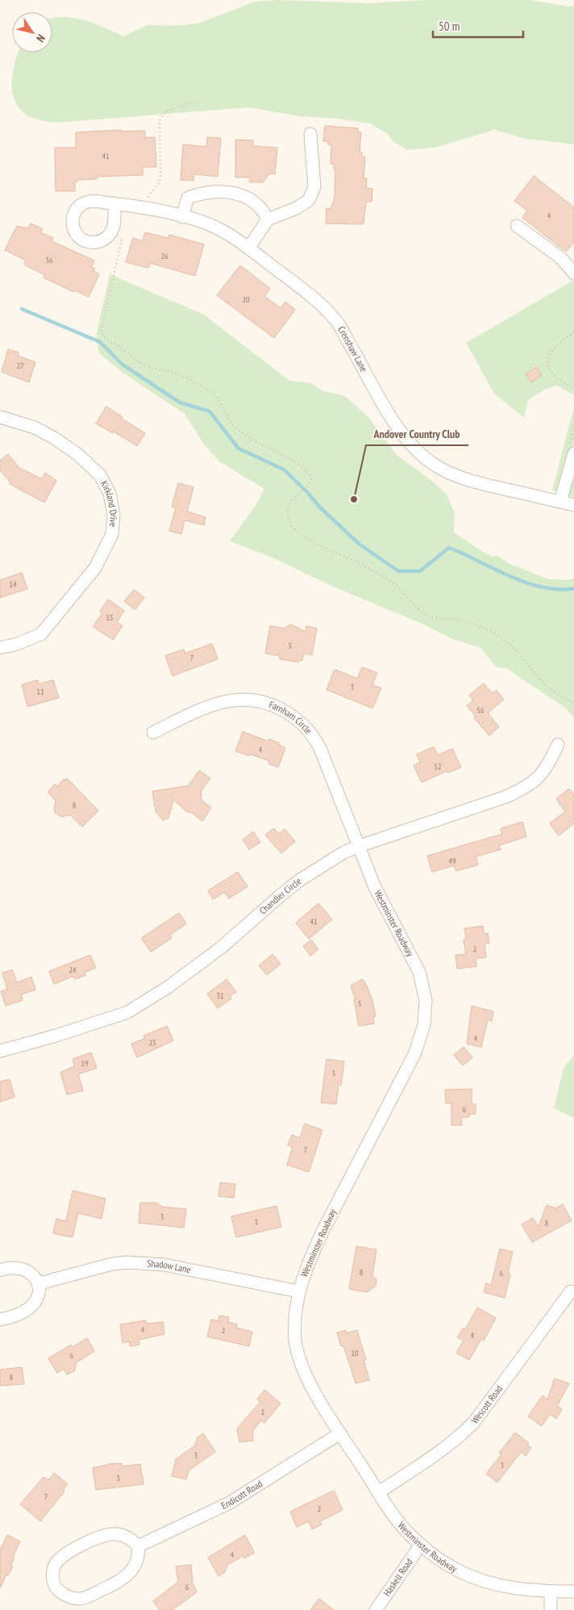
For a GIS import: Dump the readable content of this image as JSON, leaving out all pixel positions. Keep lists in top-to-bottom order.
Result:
{
  "streets": {
    "street": [
      "Crenshaw Lane",
      "Kirkland Drive",
      "Farnham Circle",
      "Chandler Circle",
      "Westminster Roadway",
      "Shadow Lane",
      "Wescott Road",
      "Endicott Road",
      "Haskell Road"
    ]
  },
  "crossings": [
    ["Farnham Circle", "Chandler Circle"],
    ["Farnham Circle", "Westminster Roadway"],
    ["Chandler Circle", "Westminster Roadway"],
    ["Westminster Roadway", "Shadow Lane"],
    ["Westminster Roadway", "Wescott Road"],
    ["Westminster Roadway", "Endicott Road"],
    ["Westminster Roadway", "Haskell Road"]
  ],
  "places": ["Andover Country Club"],
  "house_numbers": [
    "41",
    "4",
    "26",
    "36",
    "20",
    "27",
    "14",
    "15",
    "5",
    "7",
    "3",
    "11",
    "56",
    "4",
    "52",
    "8",
    "49",
    "41",
    "2",
    "24",
    "31",
    "3",
    "4",
    "25",
    "19",
    "5",
    "6",
    "7",
    "3",
    "1",
    "8",
    "8",
    "6",
    "4",
    "2",
    "4",
    "10",
    "6",
    "8",
    "1",
    "3",
    "3",
    "5",
    "7",
    "2",
    "4",
    "6"
  ],
  "scale_bar": "50 m",
  "north": "bottom right"
}
